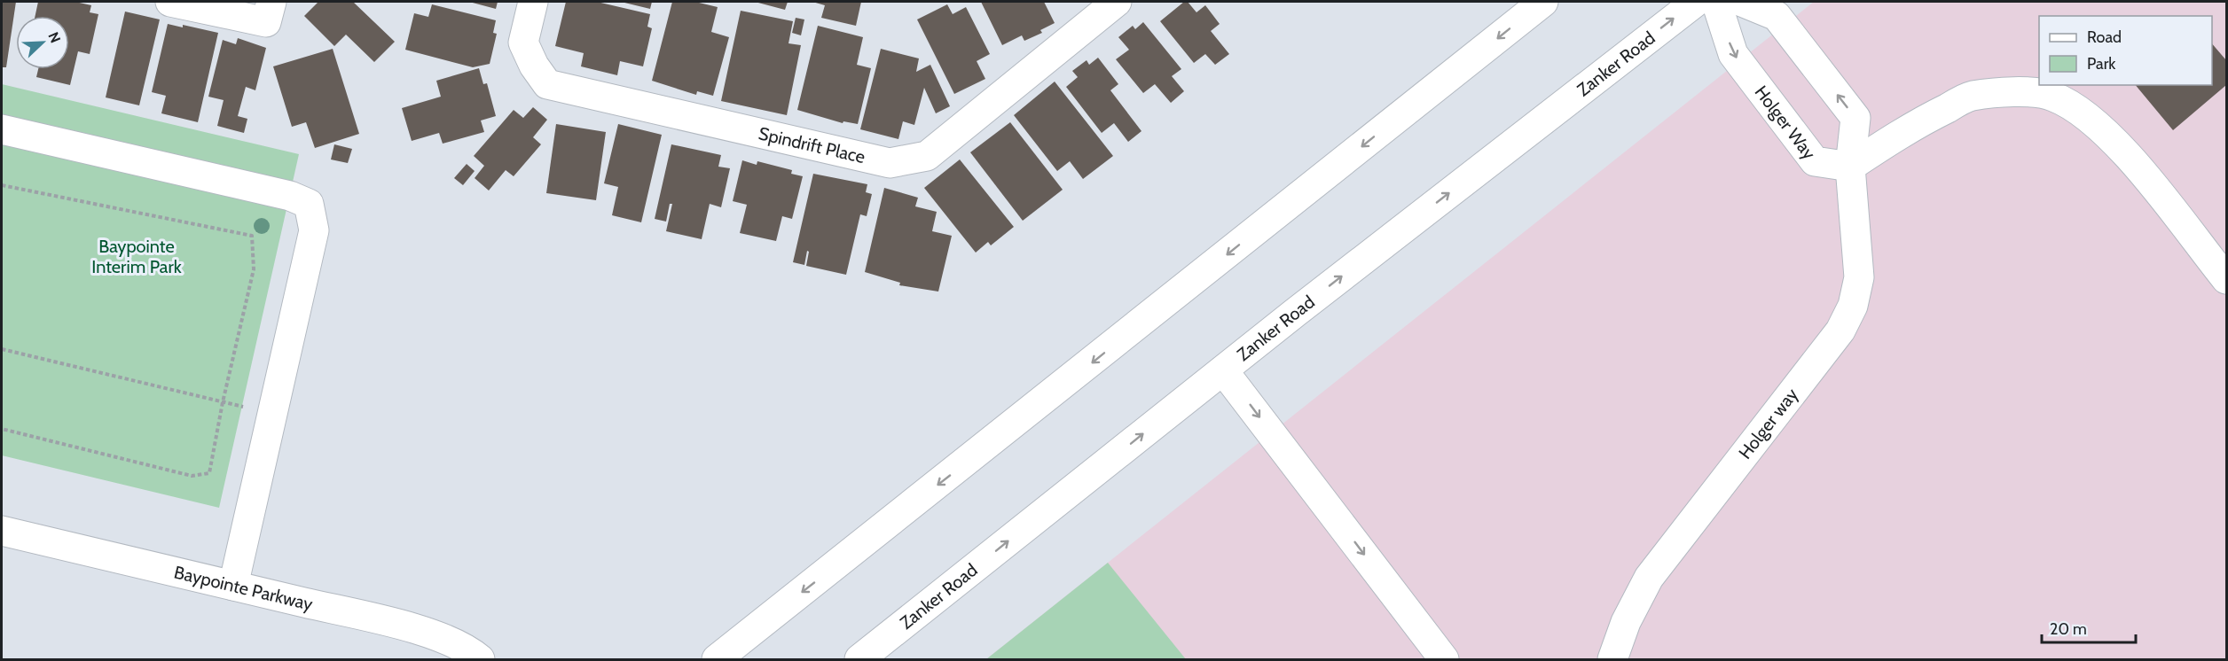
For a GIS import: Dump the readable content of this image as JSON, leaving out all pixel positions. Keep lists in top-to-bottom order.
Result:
{
  "streets": {
    "main road": [
      "Zanker Road",
      "Holger Way",
      "Spindrift Place",
      "Holger way",
      "Baypointe Parkway"
    ]
  },
  "crossings": [
    ["Holger Way", "Holger way"]
  ],
  "parks": ["Baypointe Interim Park"],
  "legend": ["Road", "Park"],
  "scale_bar": "20 m",
  "north": "top right"
}
